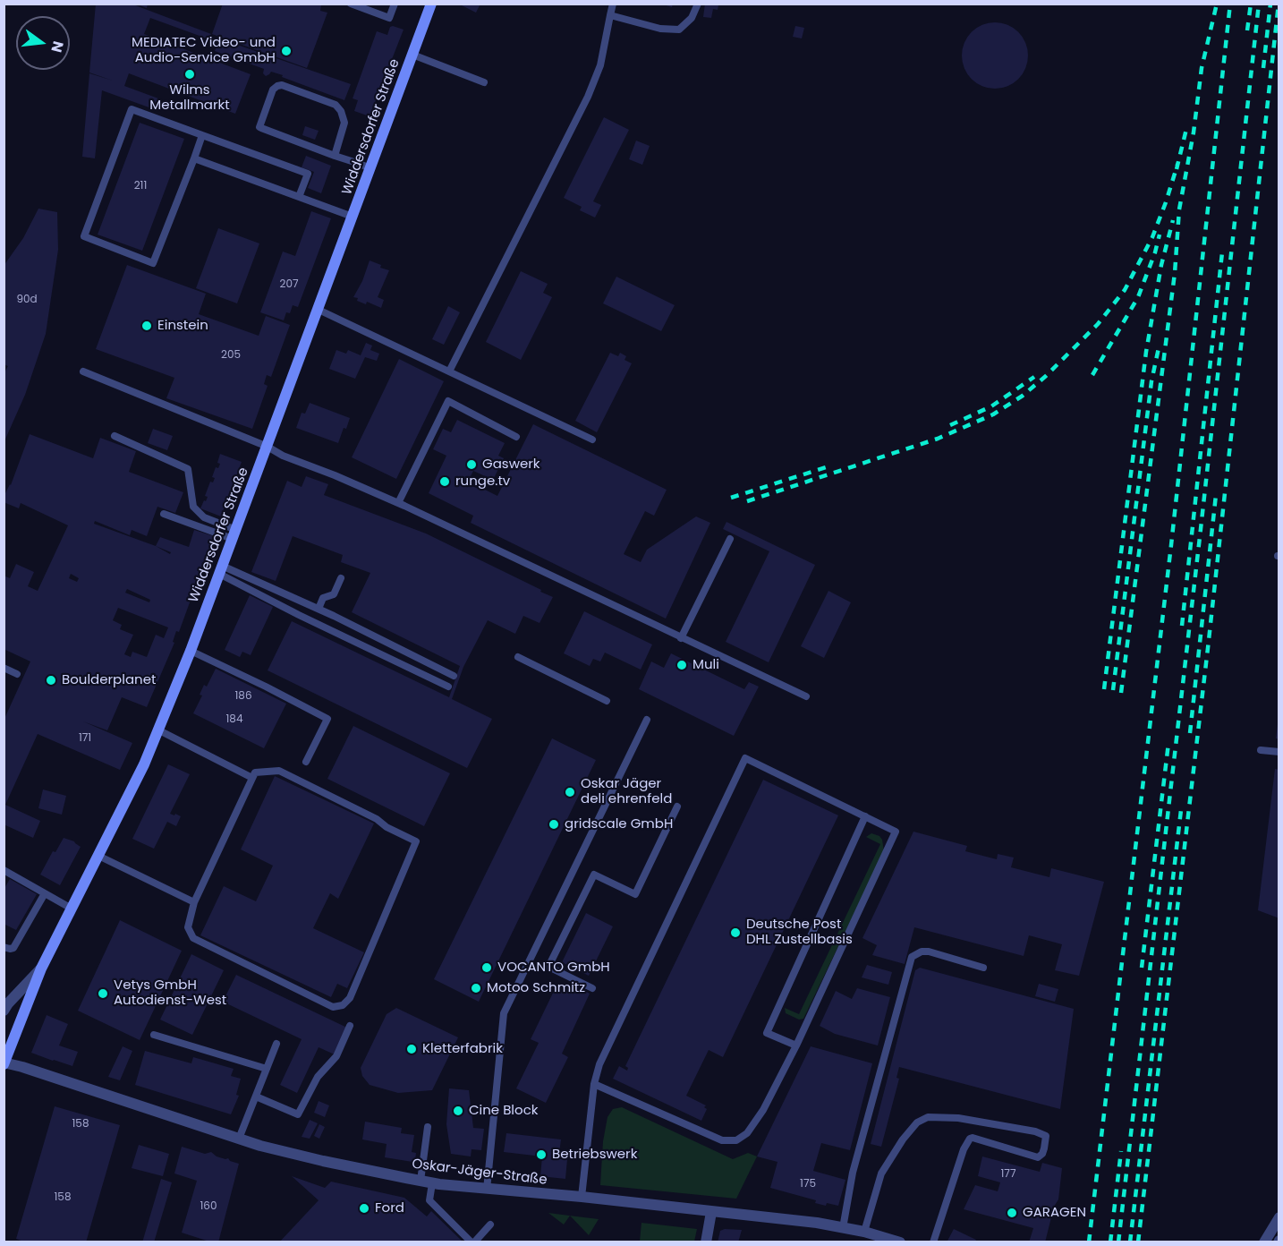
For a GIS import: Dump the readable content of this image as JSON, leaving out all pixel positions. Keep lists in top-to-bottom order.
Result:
{
  "streets": {
    "main road": ["Widdersdorfer Straße"],
    "street": ["Oskar-Jäger-Straße"]
  },
  "crossings": [
    ["Widdersdorfer Straße", "Oskar-Jäger-Straße"]
  ],
  "places": [
    "MEDIATEC Video- und Audio-Service GmbH",
    "Wilms Metallmarkt",
    "Einstein",
    "Gaswerk",
    "runge.tv",
    "Muli",
    "Boulderplanet",
    "Oskar Jäger deli ehrenfeld",
    "gridscale GmbH",
    "Deutsche Post DHL Zustellbasis",
    "VOCANTO GmbH",
    "Motoo Schmitz",
    "Vetys GmbH Autodienst-West",
    "Kletterfabrik",
    "Cine Block",
    "Betriebswerk",
    "Ford",
    "GARAGEN"
  ],
  "house_numbers": [
    "211",
    "207",
    "90d",
    "205",
    "186",
    "184",
    "171",
    "158",
    "177",
    "175",
    "158",
    "160"
  ],
  "north": "right"
}
